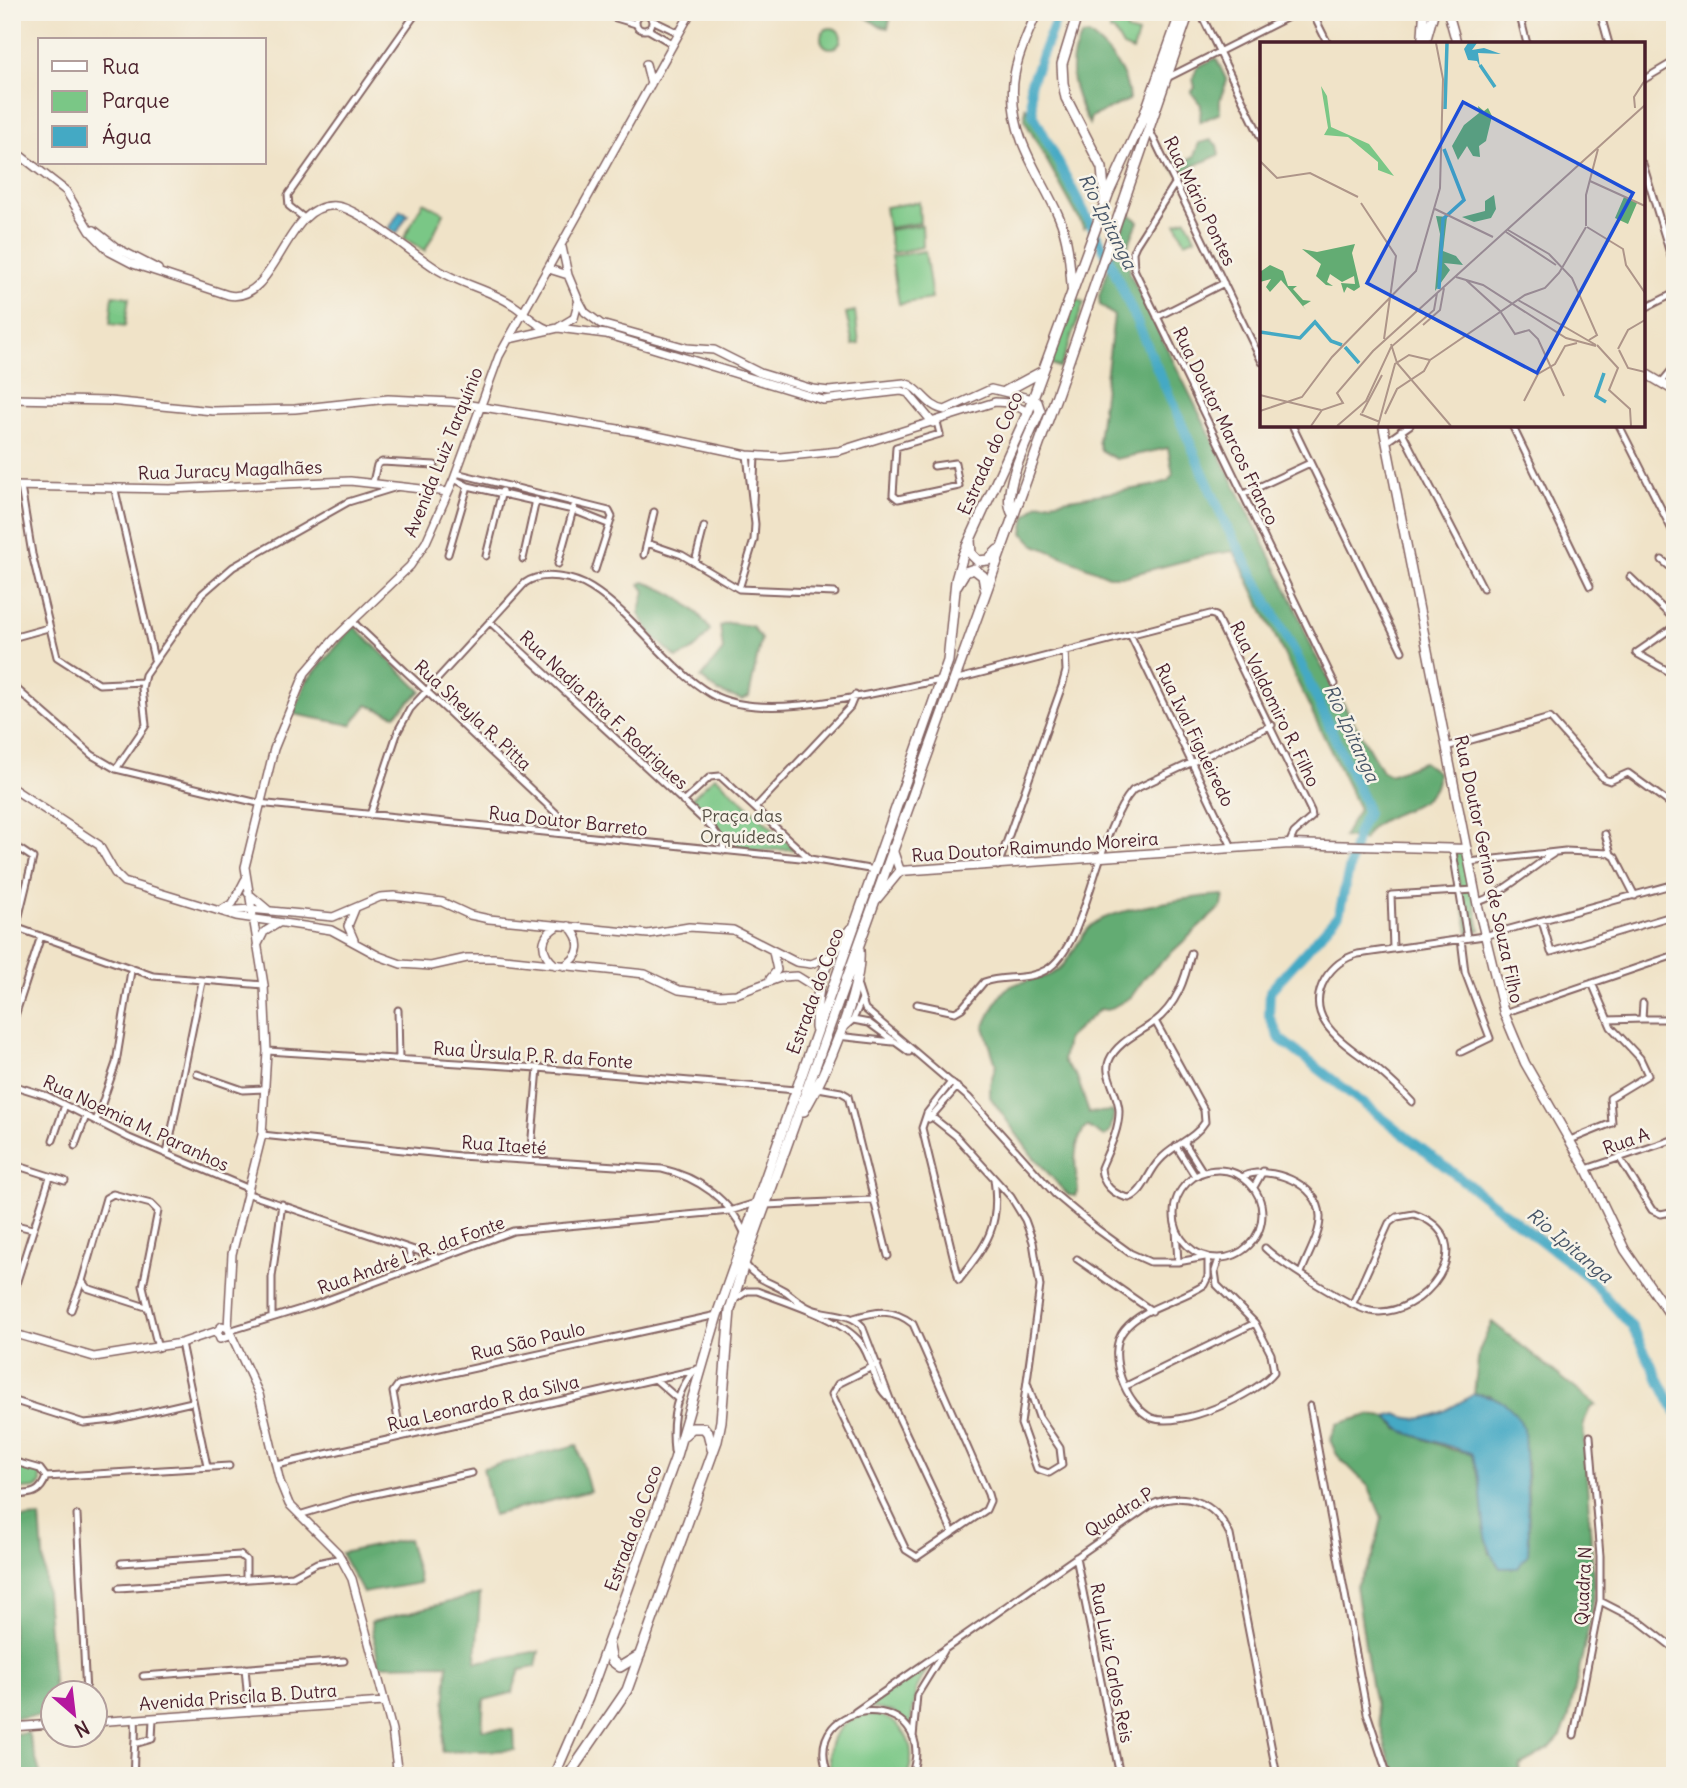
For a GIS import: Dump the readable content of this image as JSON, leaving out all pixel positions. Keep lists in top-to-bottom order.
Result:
{
  "streets": {
    "main road": ["Estrada do Coco", "Rua Doutor Raimundo Moreira", "Rua Doutor Gerino de Souza Filho"],
    "street": [
      "Rua Mário Pontes",
      "Rua Doutor Marcos Franco",
      "Avenida Luiz Tarquínio",
      "Rua Juracy Magalhães",
      "Rua Valdomiro R. Filho",
      "Rua Nadja Rita F. Rodrigues",
      "Rua Sheyla R. Pitta",
      "Rua Ival Figueiredo",
      "Rua Doutor Barreto",
      "Rua Ùrsula P. R. da Fonte",
      "Rua Noemia M. Paranhos",
      "Rua A",
      "Rua Itaeté",
      "Rua André L. R. da Fonte",
      "Rua São Paulo",
      "Rua Leonardo R da Silva",
      "Quadra P",
      "Quadra N",
      "Rua Luiz Carlos Reis",
      "Avenida Priscila B. Dutra"
    ]
  },
  "crossings": [
    ["Rua Mário Pontes", "Rua Doutor Marcos Franco"],
    ["Rua Mário Pontes", "Estrada do Coco"],
    ["Avenida Luiz Tarquínio", "Rua Juracy Magalhães"],
    ["Avenida Luiz Tarquínio", "Rua Sheyla R. Pitta"],
    ["Avenida Luiz Tarquínio", "Rua Doutor Barreto"],
    ["Avenida Luiz Tarquínio", "Rua Ùrsula P. R. da Fonte"],
    ["Avenida Luiz Tarquínio", "Rua Noemia M. Paranhos"],
    ["Avenida Luiz Tarquínio", "Rua Itaeté"],
    ["Avenida Luiz Tarquínio", "Rua André L. R. da Fonte"],
    ["Estrada do Coco", "Rua Doutor Barreto"],
    ["Estrada do Coco", "Rua Doutor Raimundo Moreira"],
    ["Estrada do Coco", "Rua Ùrsula P. R. da Fonte"],
    ["Estrada do Coco", "Rua André L. R. da Fonte"],
    ["Estrada do Coco", "Rua São Paulo"],
    ["Rua Valdomiro R. Filho", "Rua Ival Figueiredo"],
    ["Rua Valdomiro R. Filho", "Rua Doutor Raimundo Moreira"],
    ["Rua Nadja Rita F. Rodrigues", "Rua Doutor Barreto"],
    ["Rua Sheyla R. Pitta", "Rua Doutor Barreto"],
    ["Rua Ival Figueiredo", "Rua Doutor Raimundo Moreira"],
    ["Rua Doutor Raimundo Moreira", "Rua Doutor Gerino de Souza Filho"],
    ["Rua Doutor Gerino de Souza Filho", "Rua A"],
    ["Rua Noemia M. Paranhos", "Rua André L. R. da Fonte"],
    ["Rua Itaeté", "Rua André L. R. da Fonte"],
    ["Rua São Paulo", "Rua Leonardo R da Silva"],
    ["Quadra P", "Rua Luiz Carlos Reis"]
  ],
  "water": ["Rio Ipitanga"],
  "parks": ["Praça das Orquídeas"],
  "legend": ["Rua", "Parque", "Água"],
  "north": "bottom right"
}
